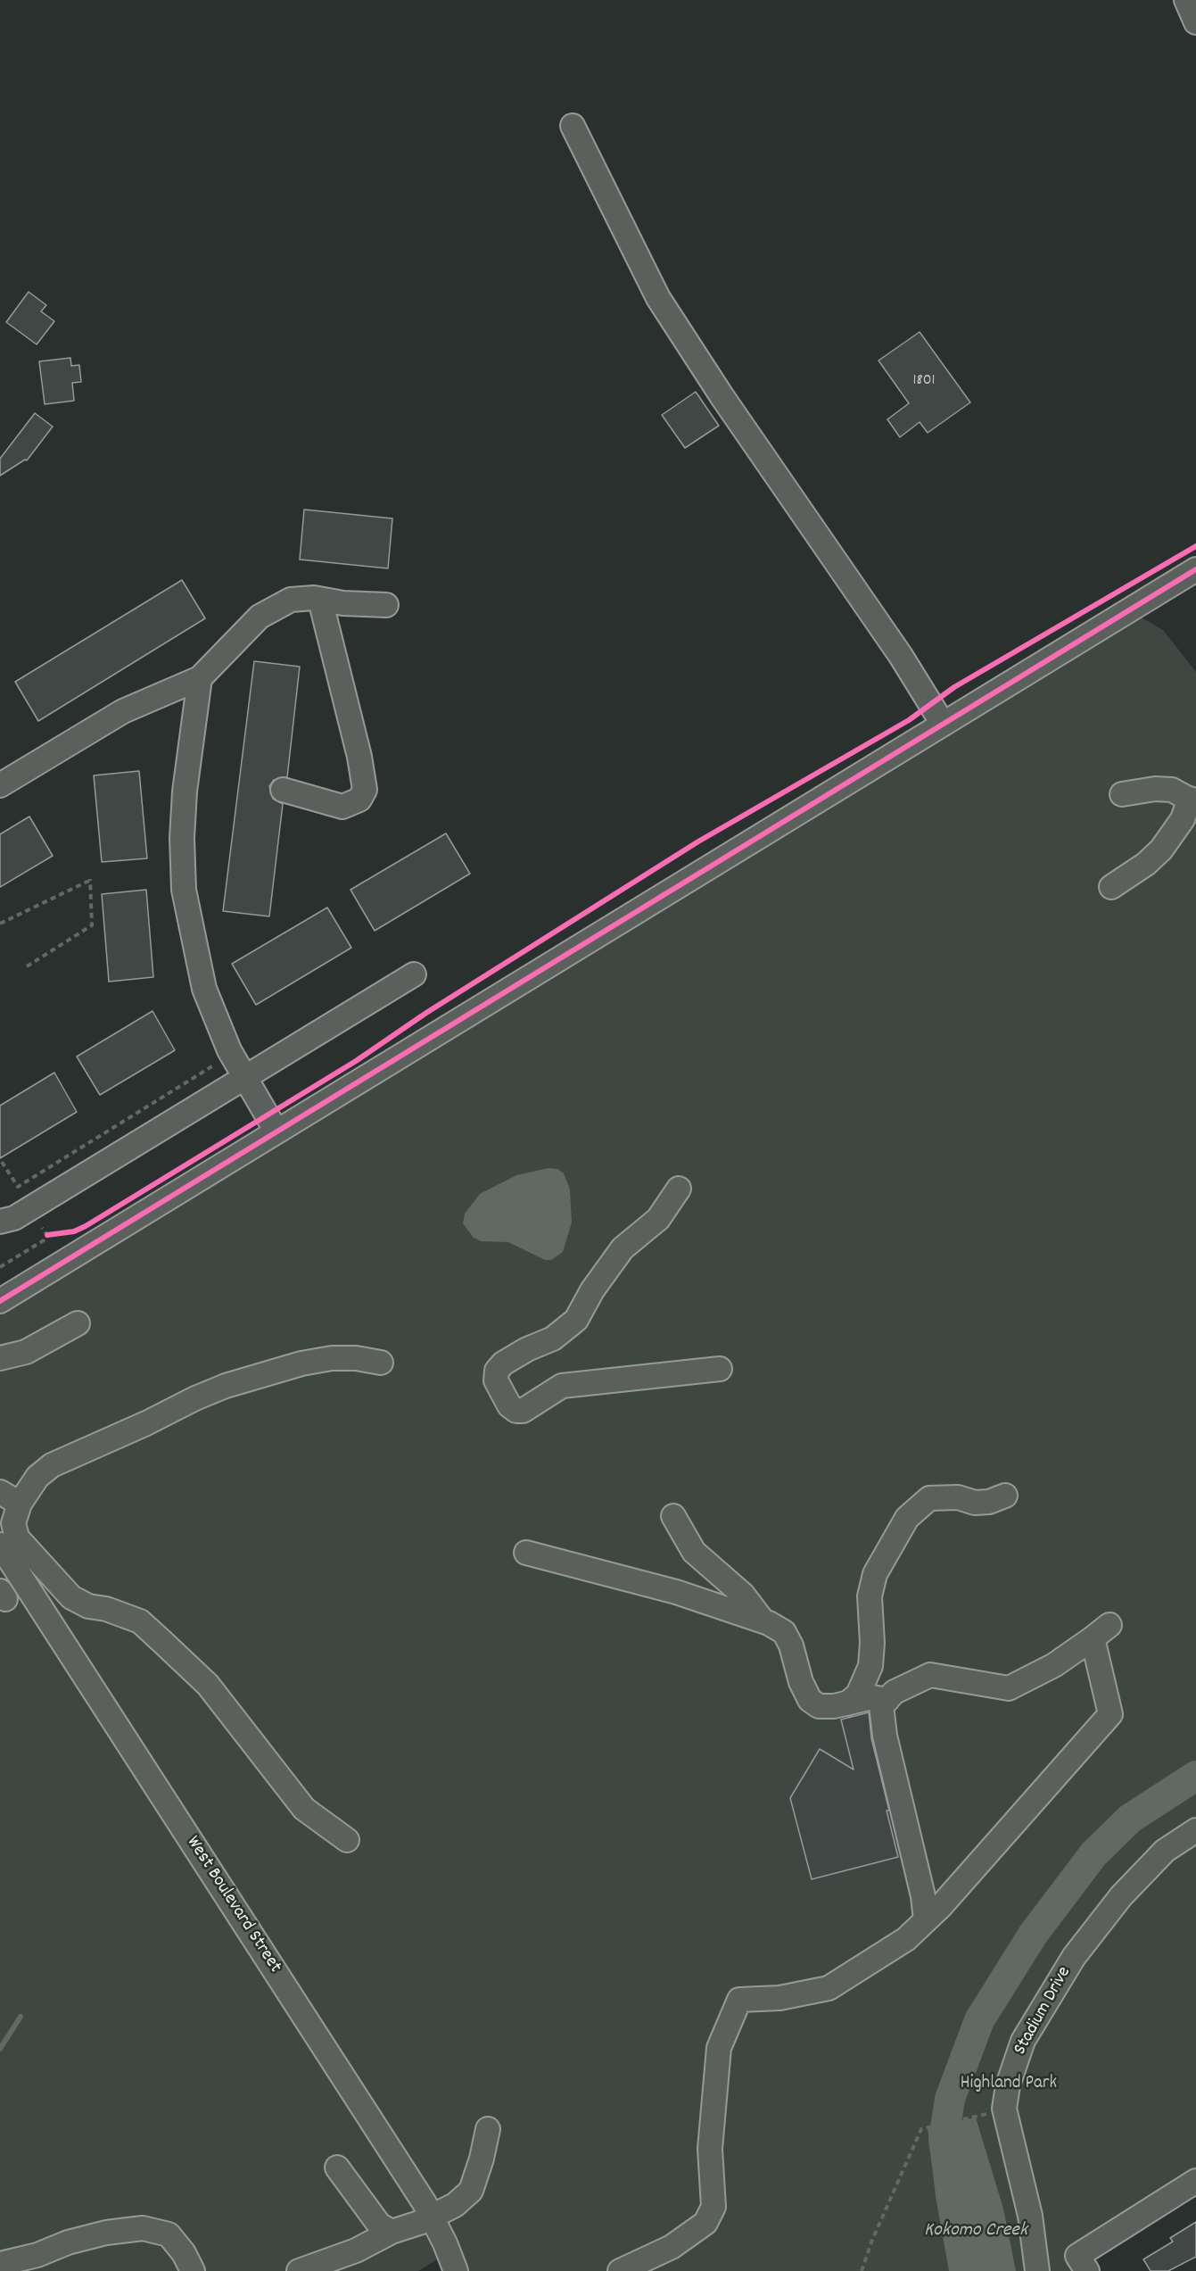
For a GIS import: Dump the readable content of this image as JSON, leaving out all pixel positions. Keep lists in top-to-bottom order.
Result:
{
  "streets": {
    "street": ["West Boulevard Street", "Stadium Drive"]
  },
  "water": ["Kokomo Creek"],
  "parks": ["Highland Park"],
  "house_numbers": ["1801"]
}
